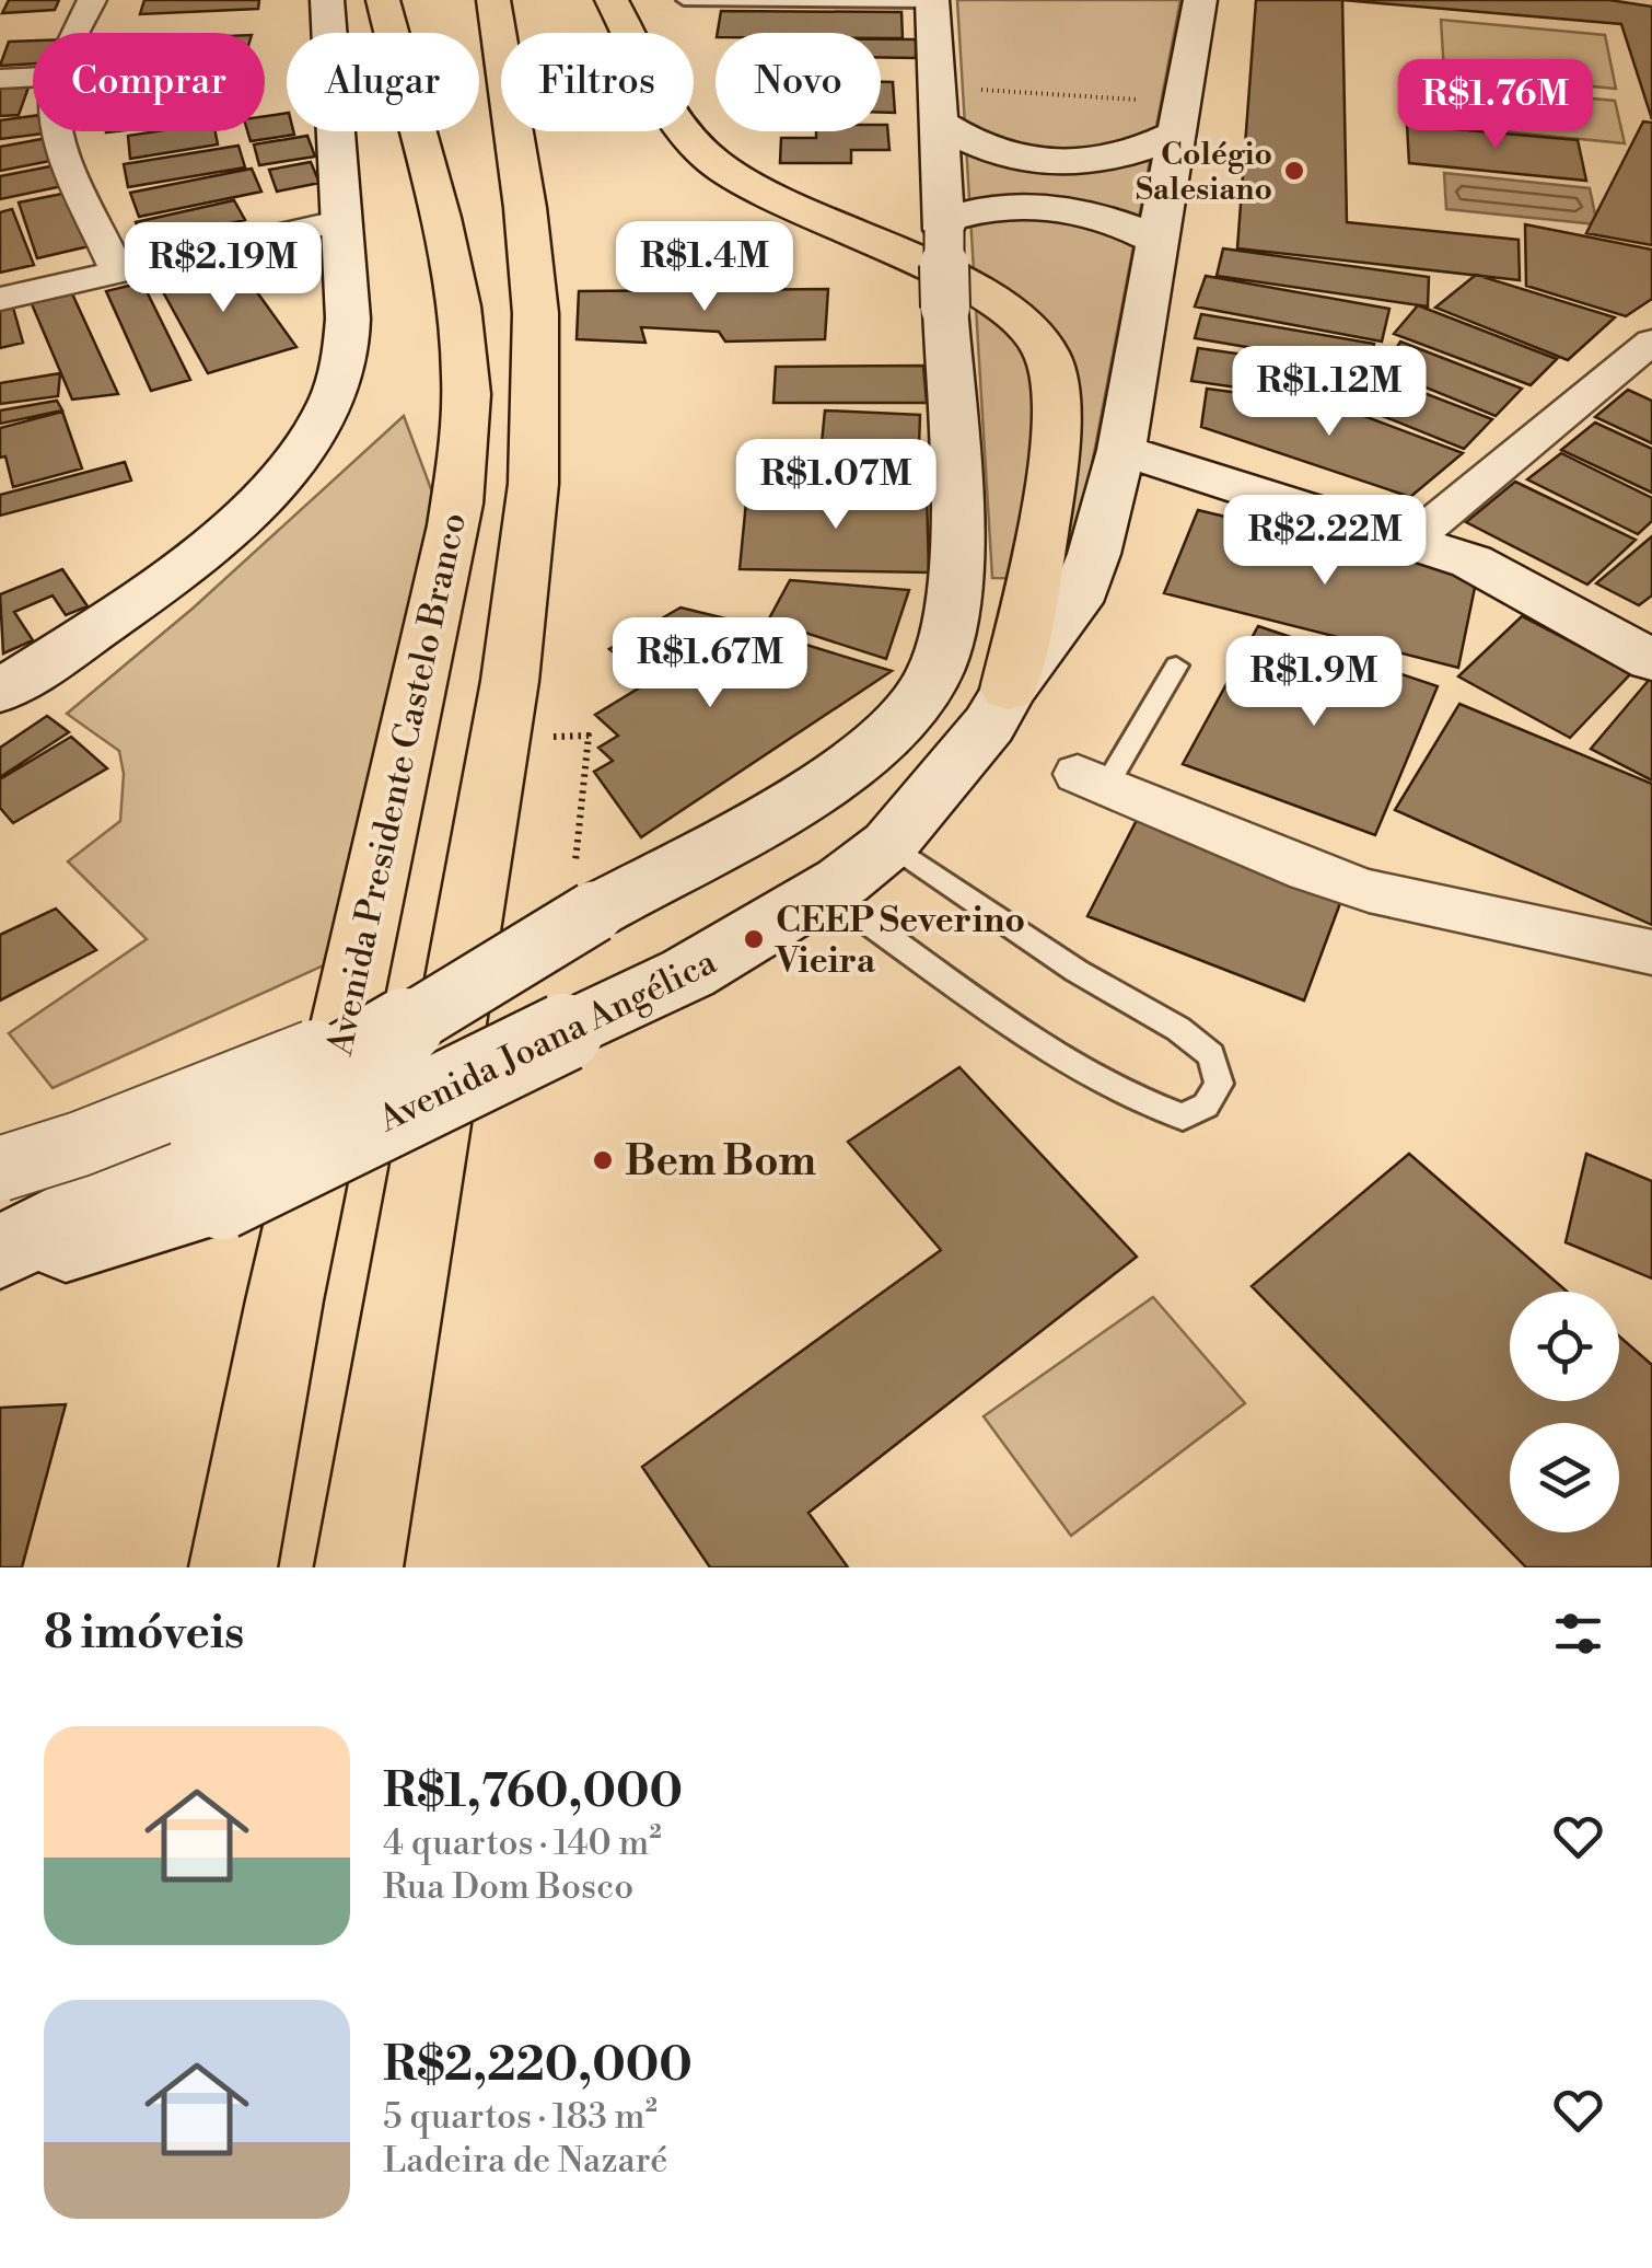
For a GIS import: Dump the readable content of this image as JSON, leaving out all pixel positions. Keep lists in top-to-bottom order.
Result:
{
  "streets": {
    "main road": ["Avenida Presidente Castelo Branco", "Avenida Joana Angélica"]
  },
  "places": ["Colégio Salesiano", "CEEP Severino Vieira", "Bem Bom"],
  "page": {
    "chip": [
      "Comprar",
      "Alugar",
      "Filtros",
      "Novo"
    ],
    "price": [
      "R$1.76M",
      "R$1.4M",
      "R$2.19M",
      "R$1.12M",
      "R$1.07M",
      "R$2.22M",
      "R$1.67M",
      "R$1.9M"
    ],
    "heading": "8 imóveis",
    "list": [
      {
        "name": "R$1,760,000",
        "note": "4 quartos · 140 m² · Rua Dom Bosco"
      },
      {
        "name": "R$2,220,000",
        "note": "5 quartos · 183 m² · Ladeira de Nazaré"
      }
    ]
  }
}
